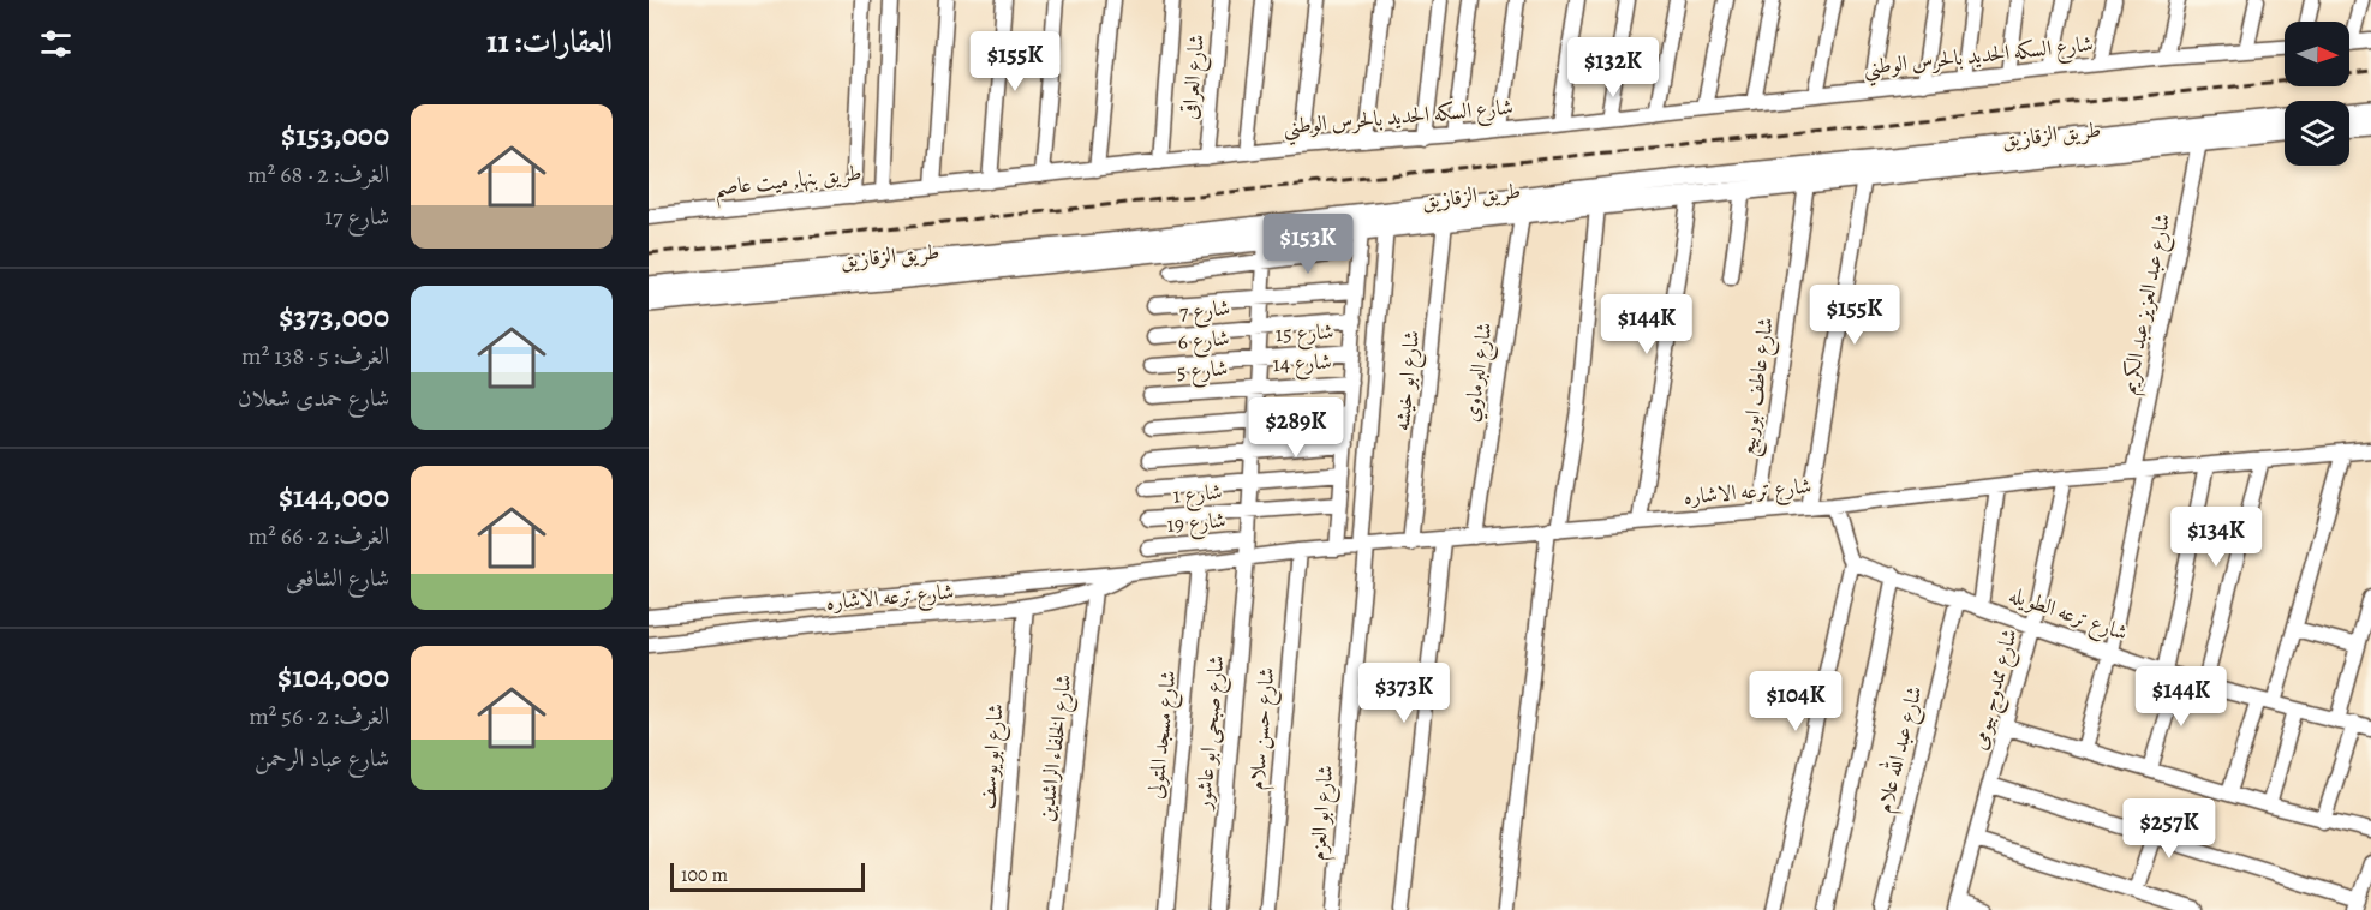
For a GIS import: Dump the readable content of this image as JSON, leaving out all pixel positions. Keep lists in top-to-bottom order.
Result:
{
  "streets": {
    "main road": ["طريق الزقازيق"],
    "street": [
      "شارع السكه الحديد بالحرس الوطني",
      "شارع العراقى",
      "طريق بنها, ميت عاصم",
      "شارع عبد العزيز عبد الكريم",
      "شارع 7",
      "شارع 15",
      "شارع 6",
      "شارع 14",
      "شارع 5",
      "شارع البرماوي",
      "شارع ابو خيشه",
      "شارع عاطف ابوربيع",
      "شارع ترعه الاشاره",
      "شارع 1",
      "شارع 19",
      "شارع ترعه الطويله",
      "شارع ممدوح بيومى",
      "شارع حسن سلام",
      "شارع صبحى ابو عاشور",
      "شارع مسجد المتولى",
      "شارع الخلفاء الراشدين",
      "شارع عبد الله علام",
      "شارع ابويوسف",
      "شارع ابو العزم"
    ]
  },
  "crossings": [
    ["شارع السكه الحديد بالحرس الوطني", "شارع العراقى"],
    ["شارع السكه الحديد بالحرس الوطني", "طريق بنها, ميت عاصم"],
    ["طريق الزقازيق", "شارع عبد العزيز عبد الكريم"],
    ["طريق الزقازيق", "شارع البرماوي"],
    ["طريق الزقازيق", "شارع ابو خيشه"],
    ["طريق الزقازيق", "شارع عاطف ابوربيع"],
    ["طريق الزقازيق", "شارع صبحى ابو عاشور"],
    ["طريق الزقازيق", "شارع ابو العزم"],
    ["شارع عبد العزيز عبد الكريم", "شارع ترعه الاشاره"],
    ["شارع عبد العزيز عبد الكريم", "شارع ترعه الطويله"],
    ["شارع 7", "شارع صبحى ابو عاشور"],
    ["شارع 15", "شارع 6"],
    ["شارع 15", "شارع صبحى ابو عاشور"],
    ["شارع 6", "شارع صبحى ابو عاشور"],
    ["شارع 14", "شارع 5"],
    ["شارع 14", "شارع صبحى ابو عاشور"],
    ["شارع 5", "شارع صبحى ابو عاشور"],
    ["شارع البرماوي", "شارع ترعه الاشاره"],
    ["شارع ابو خيشه", "شارع ترعه الاشاره"],
    ["شارع عاطف ابوربيع", "شارع ترعه الاشاره"],
    ["شارع ترعه الاشاره", "شارع ممدوح بيومى"],
    ["شارع ترعه الاشاره", "شارع حسن سلام"],
    ["شارع ترعه الاشاره", "شارع صبحى ابو عاشور"],
    ["شارع ترعه الاشاره", "شارع مسجد المتولى"],
    ["شارع ترعه الاشاره", "شارع الخلفاء الراشدين"],
    ["شارع ترعه الاشاره", "شارع ابويوسف"],
    ["شارع ترعه الاشاره", "شارع ابو العزم"],
    ["شارع 1", "شارع صبحى ابو عاشور"],
    ["شارع 19", "شارع صبحى ابو عاشور"],
    ["شارع ترعه الطويله", "شارع ممدوح بيومى"],
    ["شارع ترعه الطويله", "شارع عبد الله علام"]
  ],
  "scale_bar": "100 m",
  "north": "right",
  "page": {
    "heading": "العقارات: 11",
    "price": [
      "$155K",
      "$132K",
      "$153K",
      "$155K",
      "$144K",
      "$289K",
      "$134K",
      "$373K",
      "$144K",
      "$104K",
      "$257K"
    ],
    "list": [
      {
        "name": "$153,000",
        "note": "الغرف: 2 · 68 m² · شارع 17"
      },
      {
        "name": "$373,000",
        "note": "الغرف: 5 · 138 m² · شارع حمدى شعلان"
      },
      {
        "name": "$144,000",
        "note": "الغرف: 2 · 66 m² · شارع الشافعى"
      },
      {
        "name": "$104,000",
        "note": "الغرف: 2 · 56 m² · شارع عباد الرحمن"
      }
    ],
    "scale": "100 m"
  }
}
